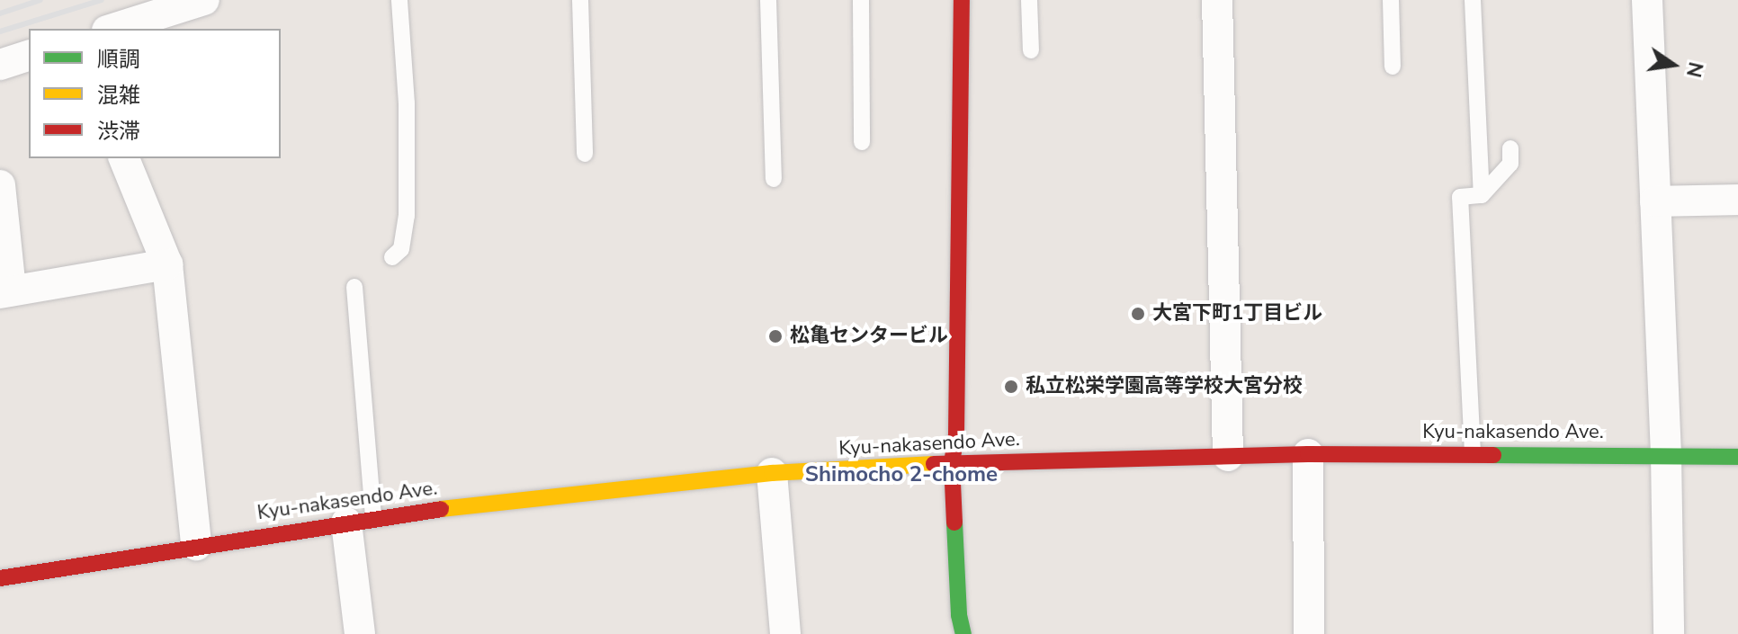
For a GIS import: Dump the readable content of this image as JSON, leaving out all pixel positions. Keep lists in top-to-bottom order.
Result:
{
  "streets": {
    "main road": ["Kyu-nakasendo Ave."]
  },
  "districts": ["Shimocho 2-chome"],
  "places": ["大宮下町1丁目ビル", "松亀センタービル", "私立松栄学園高等学校大宮分校"],
  "legend": ["順調", "混雑", "渋滞"],
  "north": "right"
}
